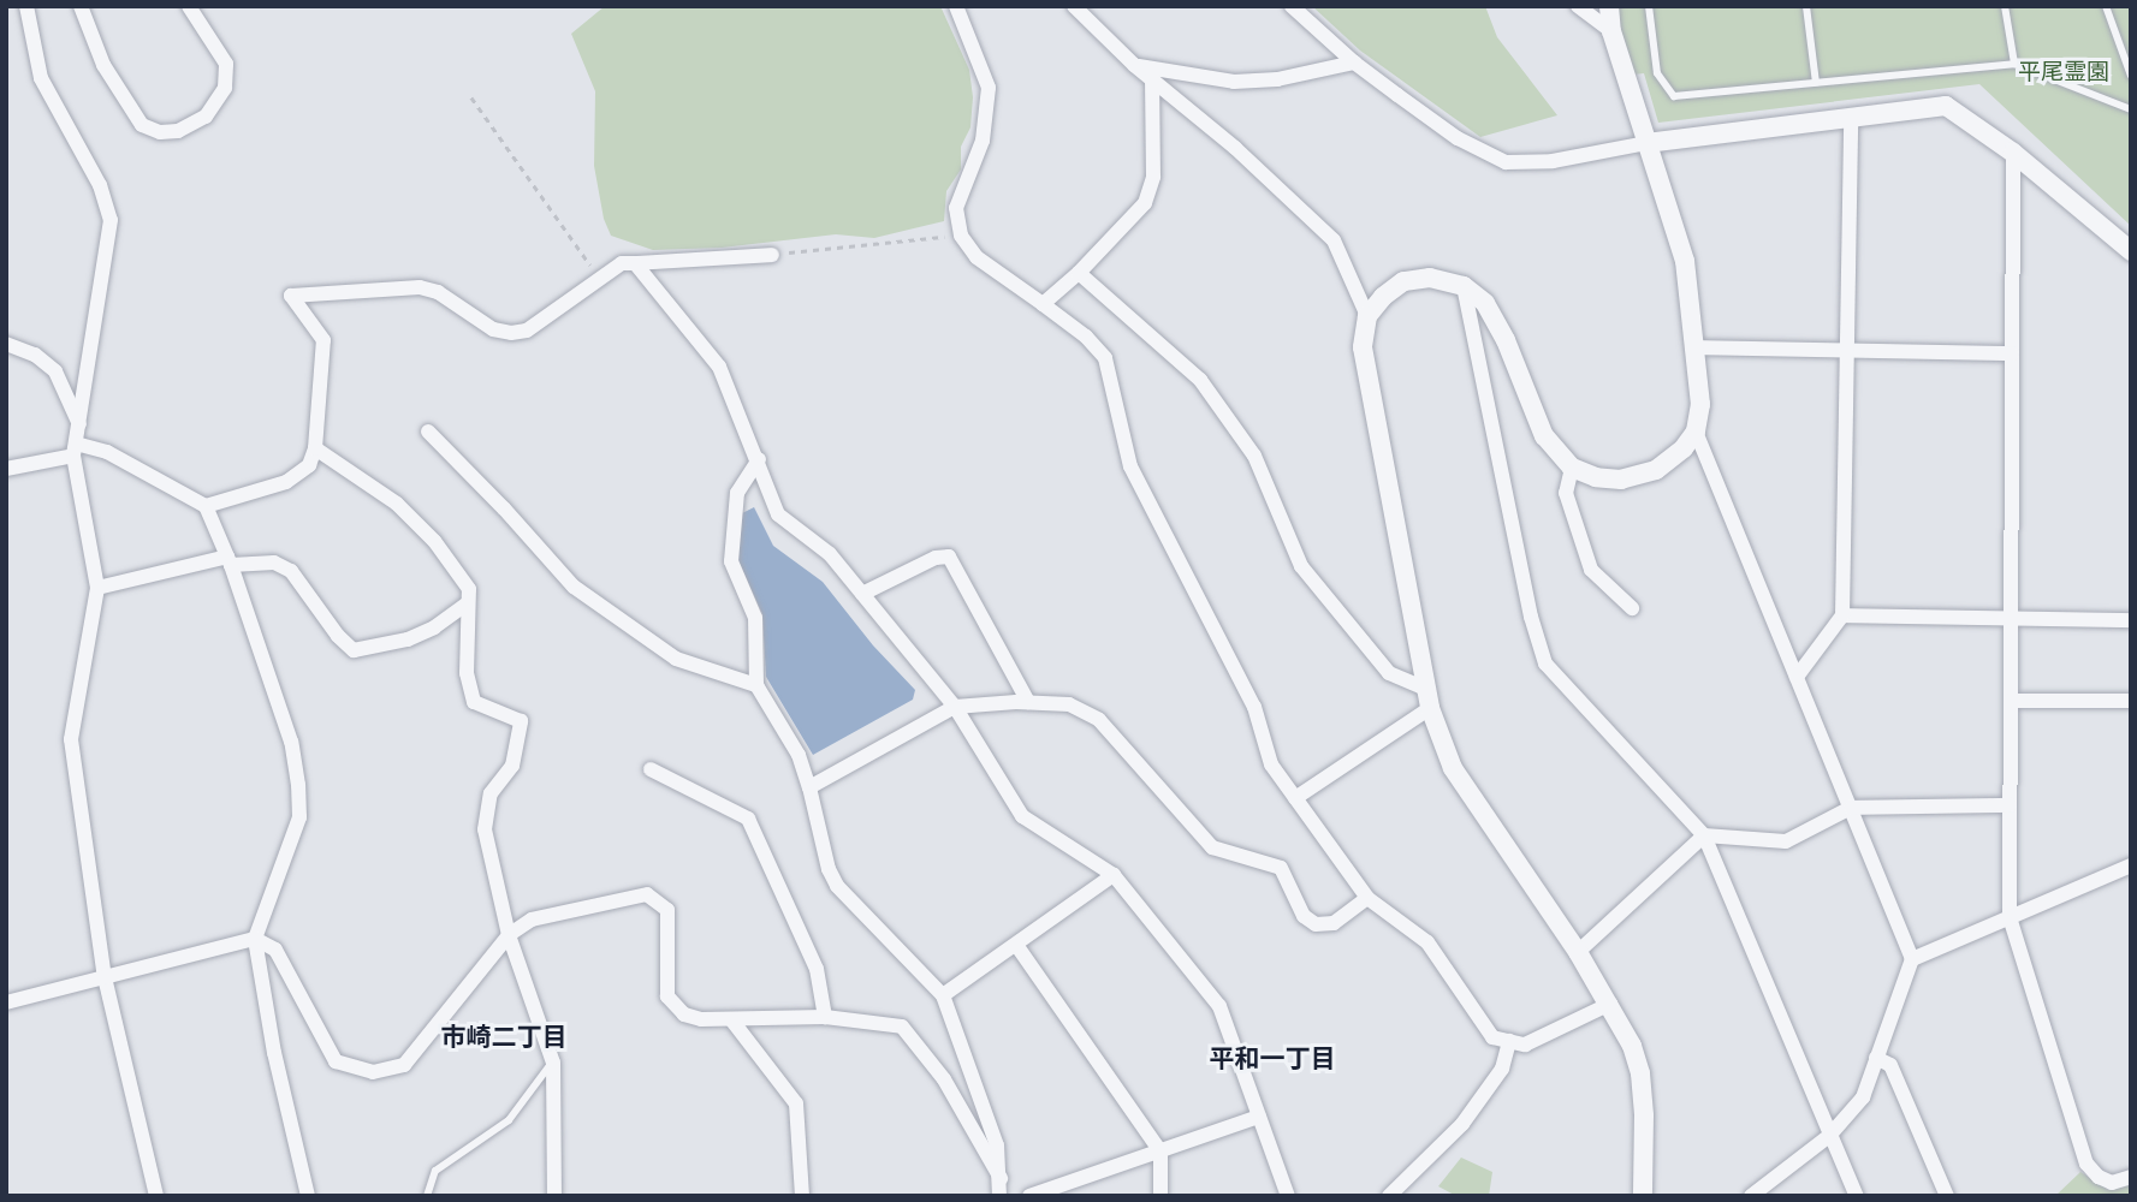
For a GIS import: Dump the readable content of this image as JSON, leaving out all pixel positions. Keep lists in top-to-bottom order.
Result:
{
  "districts": ["市崎二丁目", "平和一丁目"],
  "parks": ["平尾霊園"]
}
